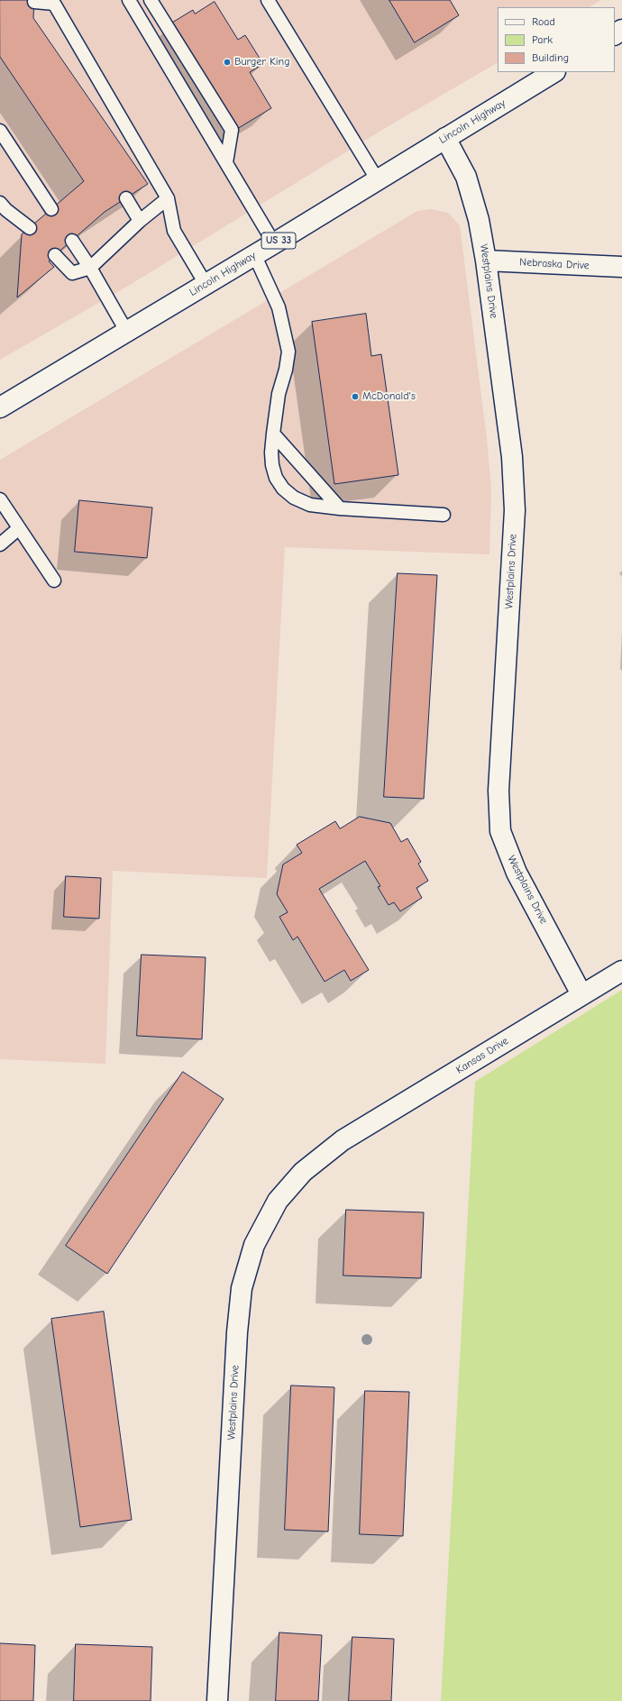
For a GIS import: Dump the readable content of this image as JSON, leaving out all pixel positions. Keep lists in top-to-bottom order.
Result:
{
  "streets": {
    "main road": [
      "Lincoln Highway",
      "US 33",
      "Nebraska Drive",
      "Westplains Drive",
      "Kansas Drive"
    ]
  },
  "crossings": [
    ["Lincoln Highway", "Westplains Drive"],
    ["Nebraska Drive", "Westplains Drive"],
    ["Westplains Drive", "Kansas Drive"]
  ],
  "places": ["Burger King", "McDonald's"],
  "legend": ["Road", "Park", "Building"]
}
